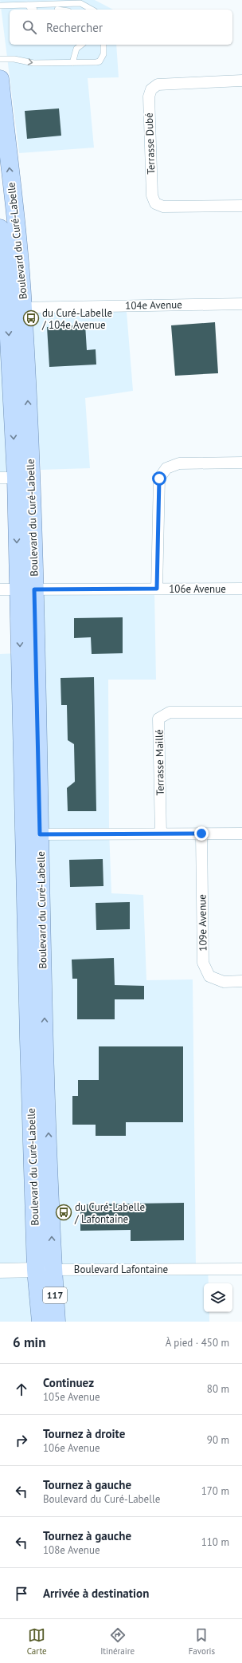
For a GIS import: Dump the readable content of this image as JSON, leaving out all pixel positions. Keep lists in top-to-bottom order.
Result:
{
  "streets": {
    "main road": ["Boulevard du Curé-Labelle", "117"],
    "street": [
      "Terrasse Dubé",
      "104e Avenue",
      "106e Avenue",
      "Terrasse Maillé",
      "109e Avenue",
      "Boulevard Lafontaine"
    ]
  },
  "crossings": [
    ["Boulevard du Curé-Labelle", "104e Avenue"],
    ["Boulevard du Curé-Labelle", "106e Avenue"],
    ["Boulevard du Curé-Labelle", "Boulevard Lafontaine"]
  ],
  "places": {
    "bus stop": ["du Curé-Labelle / 104e Avenue", "du Curé-Labelle / Lafontaine"]
  },
  "page": {
    "search": "Rechercher",
    "heading": ["6 min", "À pied · 450 m"],
    "list": [
      ["Continuez", "105e Avenue", "80 m"],
      ["Tournez à droite", "106e Avenue", "90 m"],
      ["Tournez à gauche", "Boulevard du Curé-Labelle", "170 m"],
      ["Tournez à gauche", "108e Avenue", "110 m"],
      "Arrivée à destination"
    ],
    "nav": ["Carte", "Itinéraire", "Favoris"]
  }
}
